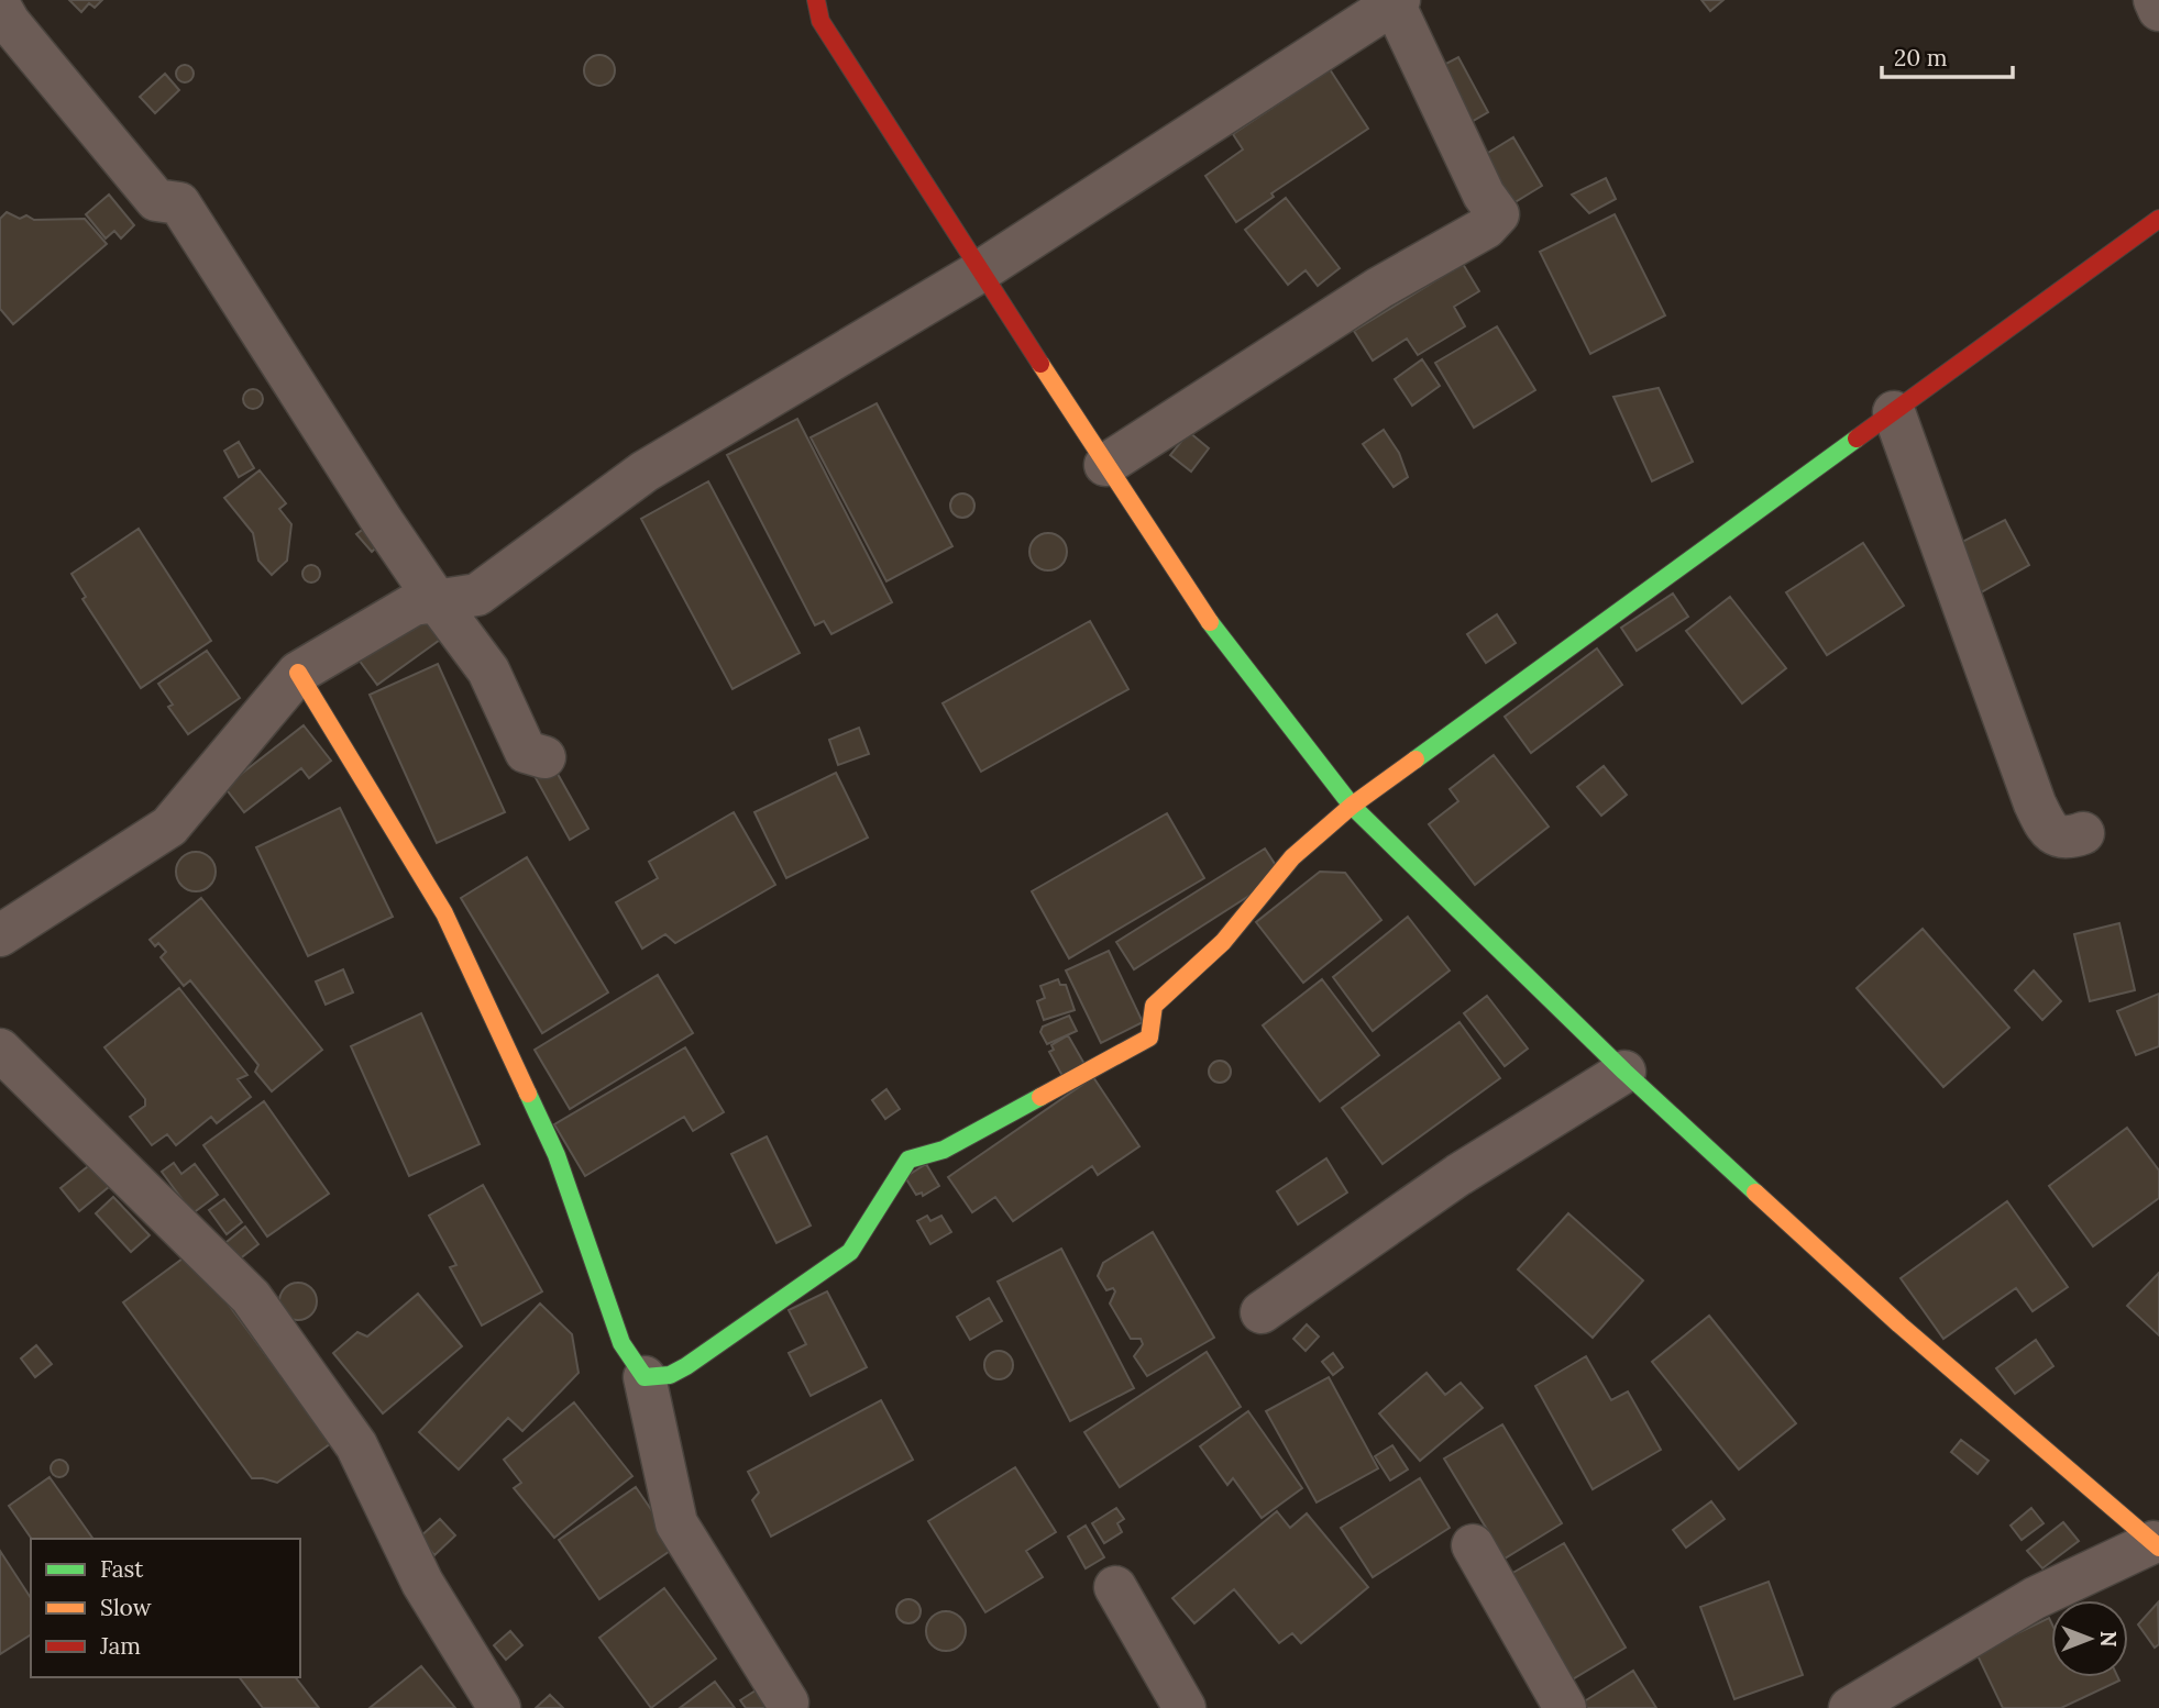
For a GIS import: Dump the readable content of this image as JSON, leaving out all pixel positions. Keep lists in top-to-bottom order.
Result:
{
  "legend": ["Fast", "Slow", "Jam"],
  "scale_bar": "20 m",
  "north": "right"
}
